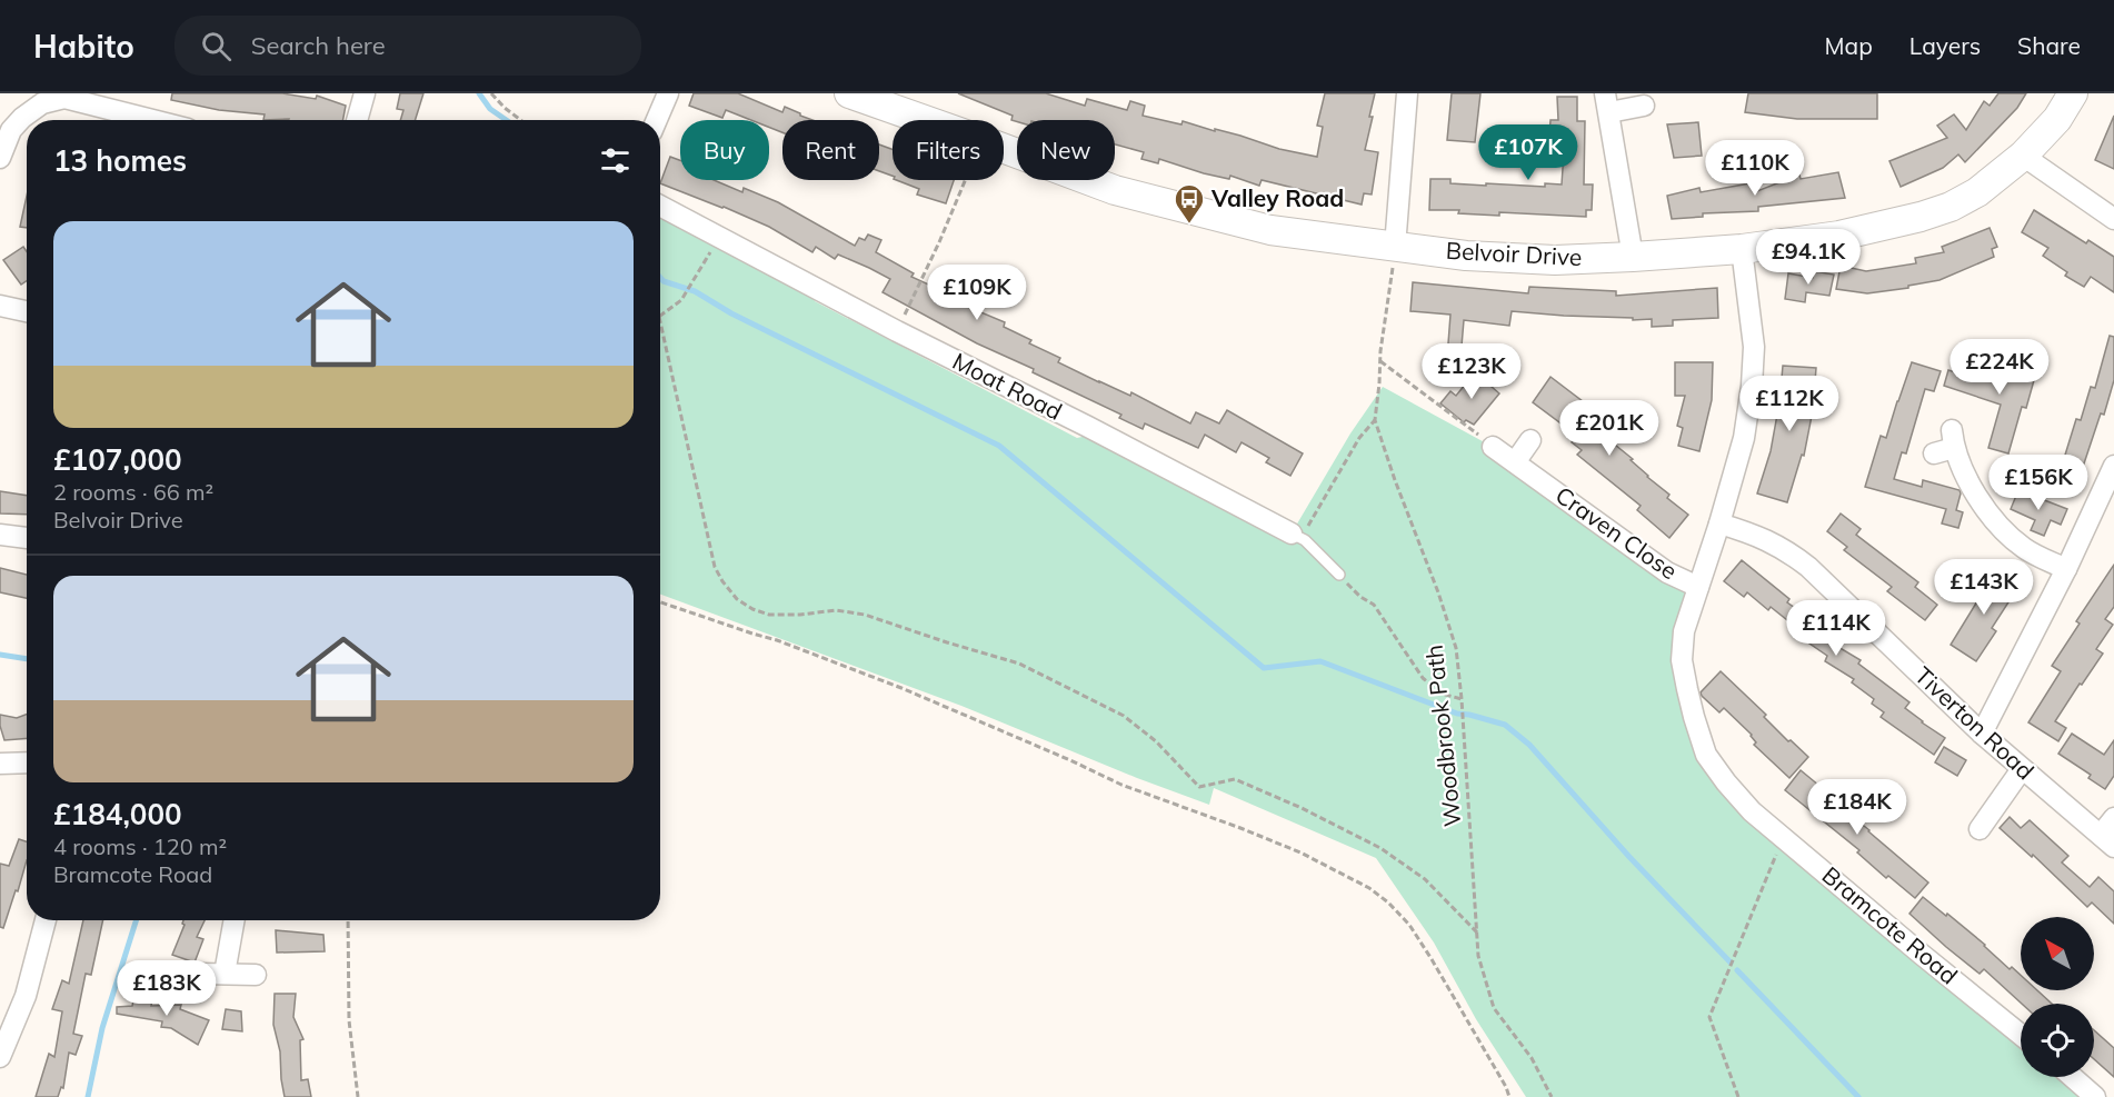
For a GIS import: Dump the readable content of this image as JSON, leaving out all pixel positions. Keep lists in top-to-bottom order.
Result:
{
  "streets": {
    "street": [
      "Belvoir Drive",
      "Moat Road",
      "Craven Close",
      "Tiverton Road",
      "Bramcote Road"
    ],
    "path": ["Woodbrook Path"]
  },
  "crossings": [
    ["Belvoir Drive", "Craven Close"],
    ["Belvoir Drive", "Woodbrook Path"],
    ["Craven Close", "Tiverton Road"],
    ["Craven Close", "Bramcote Road"]
  ],
  "places": {
    "bus stop": ["Valley Road"]
  },
  "north": "top left",
  "page": {
    "header": "Habito",
    "search": "Search here",
    "nav": ["Map", "Layers", "Share"],
    "chip": [
      "Buy",
      "Rent",
      "Filters",
      "New"
    ],
    "heading": "13 homes",
    "price": [
      "£107K",
      "£110K",
      "£94.1K",
      "£109K",
      "£224K",
      "£123K",
      "£112K",
      "£201K",
      "£156K",
      "£143K",
      "£114K",
      "£184K",
      "£183K"
    ],
    "list": [
      {
        "name": "£107,000",
        "note": "2 rooms · 66 m² · Belvoir Drive"
      },
      {
        "name": "£184,000",
        "note": "4 rooms · 120 m² · Bramcote Road"
      }
    ]
  }
}
